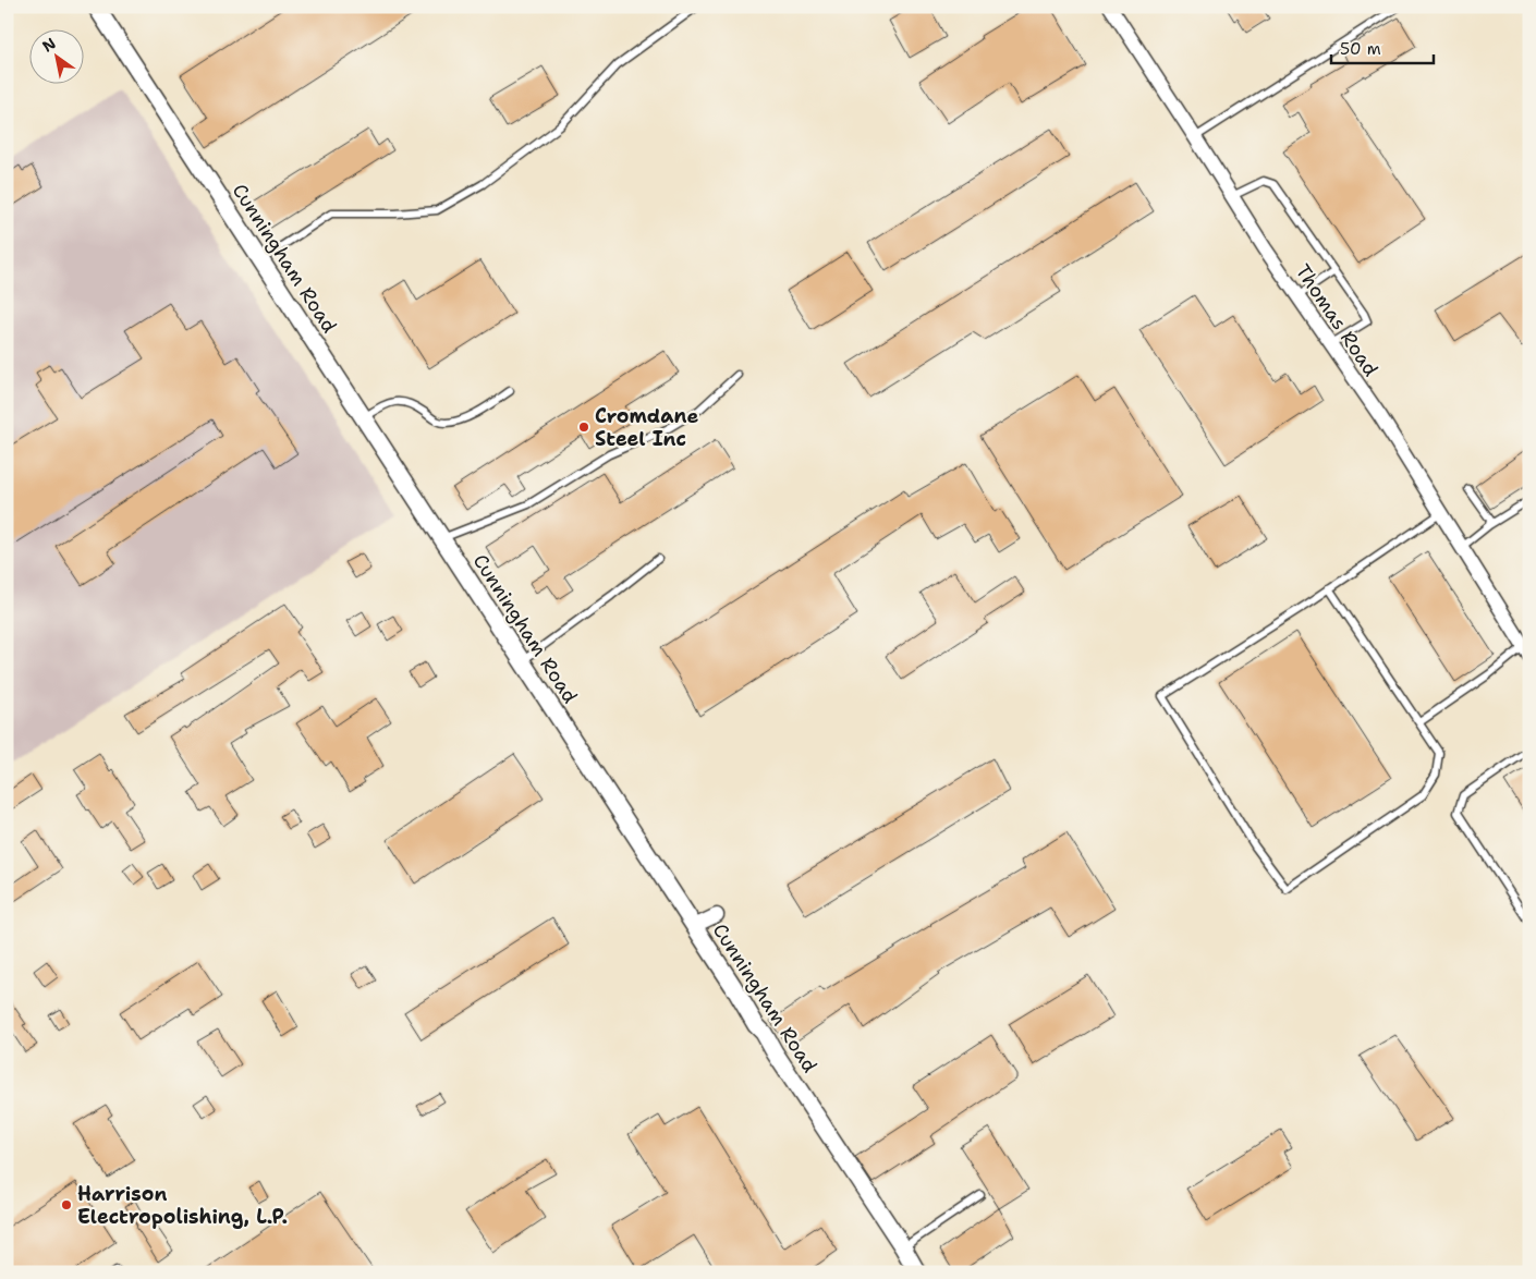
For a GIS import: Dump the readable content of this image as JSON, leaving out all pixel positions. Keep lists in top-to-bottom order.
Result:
{
  "streets": {
    "street": ["Cunningham Road", "Thomas Road"]
  },
  "places": ["Cromdane Steel Inc", "Harrison Electropolishing, L.P."],
  "scale_bar": "50 m",
  "north": "top left"
}
